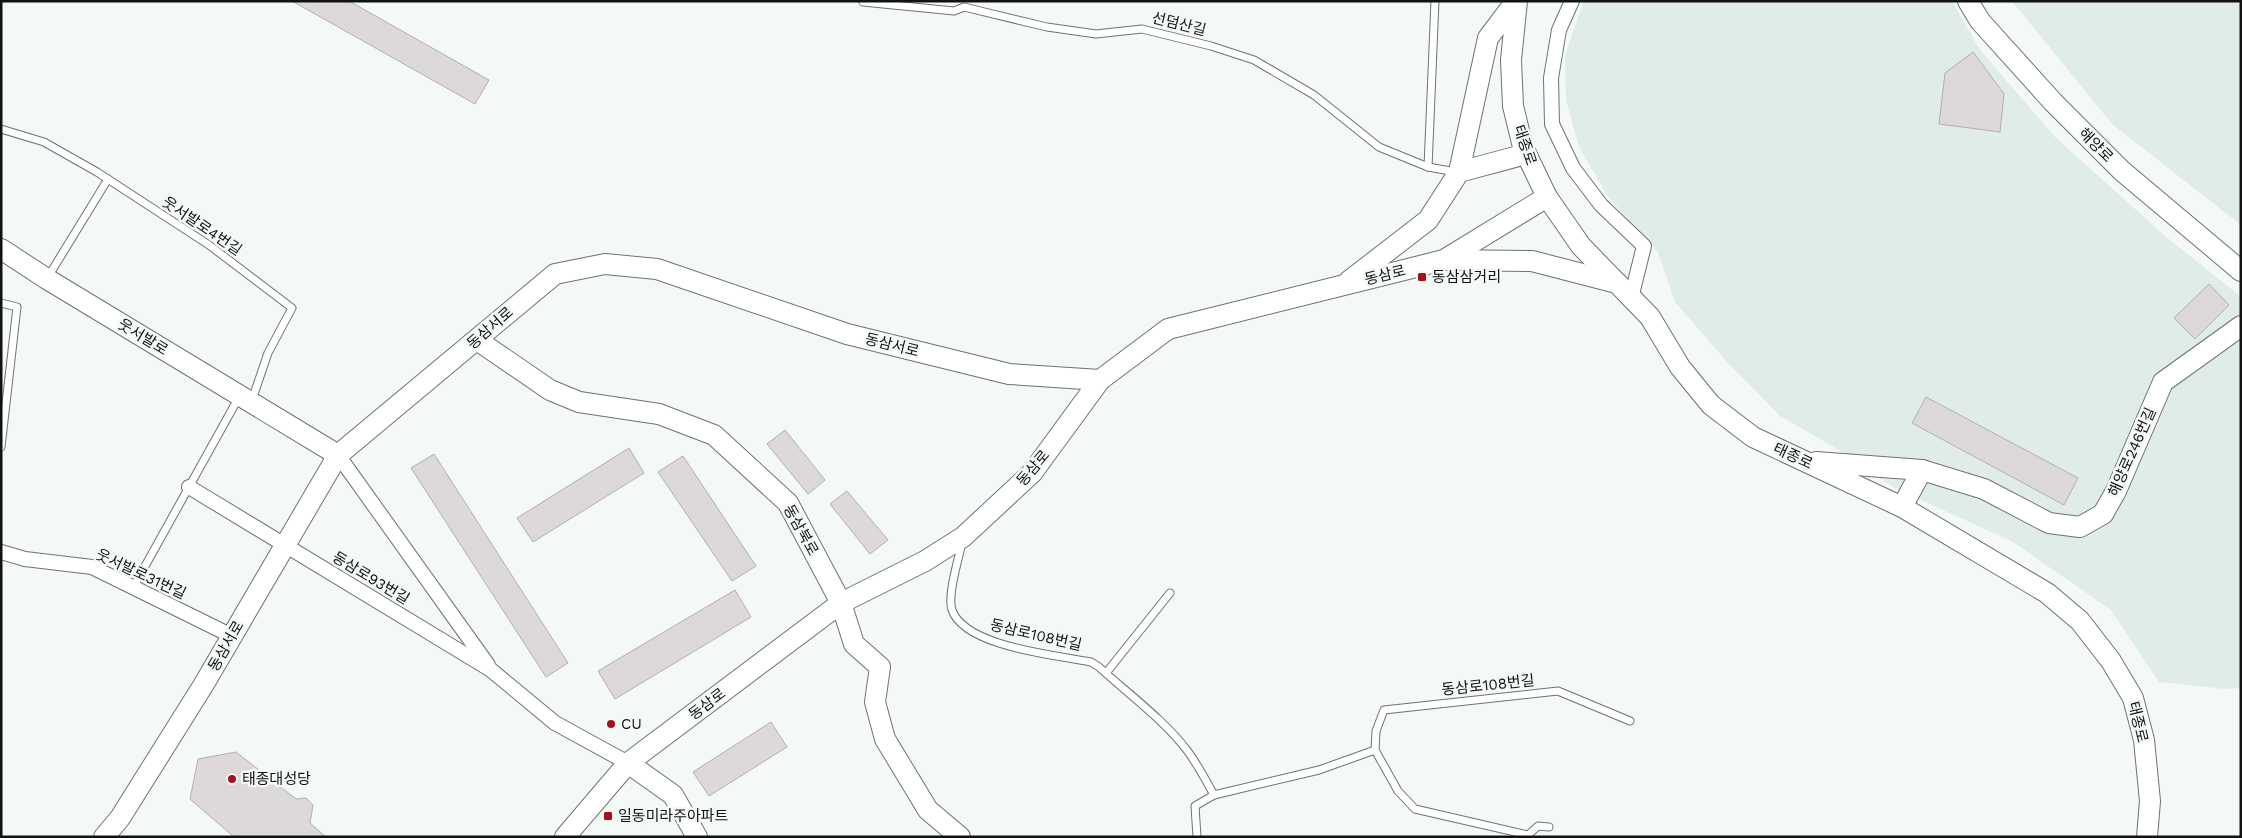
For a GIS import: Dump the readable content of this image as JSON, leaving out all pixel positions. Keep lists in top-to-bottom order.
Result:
{
  "streets": {
    "main road": [
      "태종로",
      "해양로",
      "동삼로",
      "동삼서로",
      "웃서발로",
      "해양로246번길",
      "동삼북로"
    ],
    "street": ["웃서발로31번길", "동삼로93번길"],
    "lane": ["선덤산길", "웃서발로4번길", "동삼로108번길"]
  },
  "crossings": [
    ["태종로", "동삼로"],
    ["태종로", "해양로246번길"],
    ["웃서발로4번길", "웃서발로"],
    ["동삼로", "동삼서로"],
    ["동삼로", "동삼북로"],
    ["동삼로", "동삼로93번길"],
    ["동삼로", "동삼로108번길"],
    ["동삼서로", "웃서발로"],
    ["동삼서로", "동삼북로"],
    ["동삼서로", "웃서발로31번길"],
    ["동삼서로", "동삼로93번길"]
  ],
  "places": {
    "transit": ["동삼삼거리", "일동미라주아파트"],
    "other": ["CU", "태종대성당"]
  }
}
